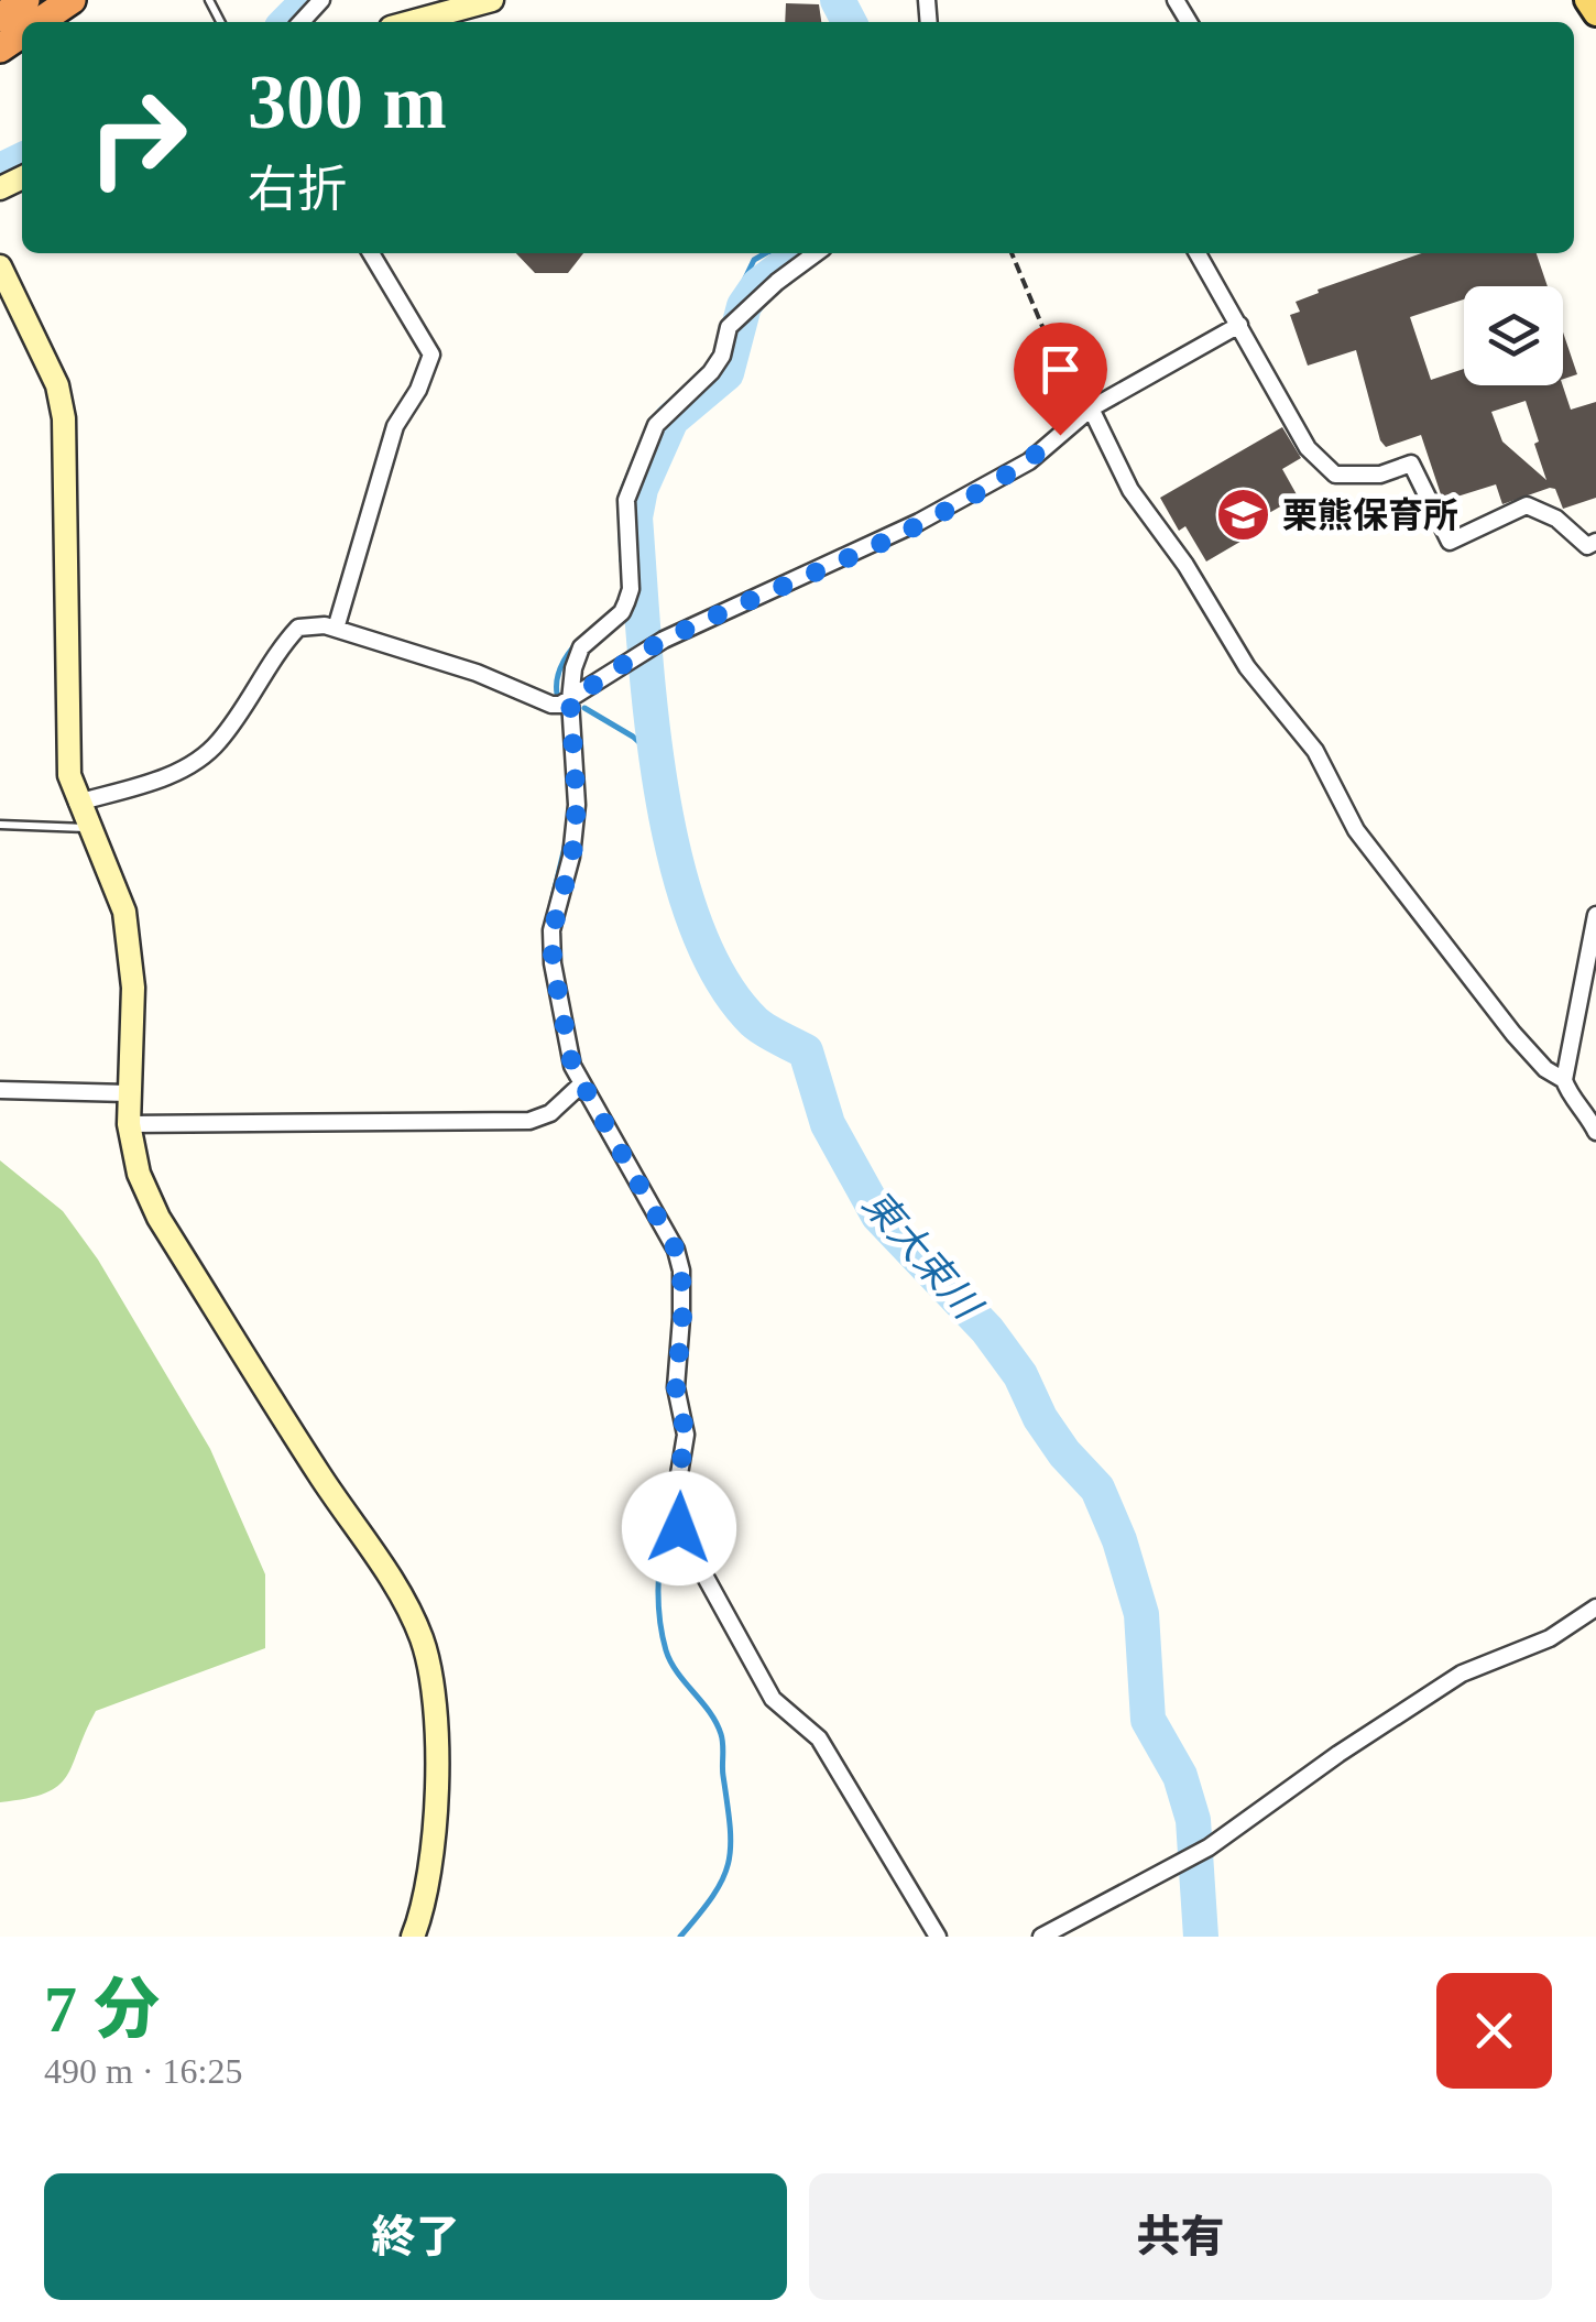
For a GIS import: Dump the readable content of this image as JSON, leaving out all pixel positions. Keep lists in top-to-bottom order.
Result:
{
  "water": ["東大束川"],
  "places": {
    "school or university": ["栗熊保育所"]
  },
  "page": {
    "turn": ["300 m", "右折"],
    "heading": ["7 分", "490 m · 16:25"],
    "buttons": ["終了", "共有"]
  }
}
